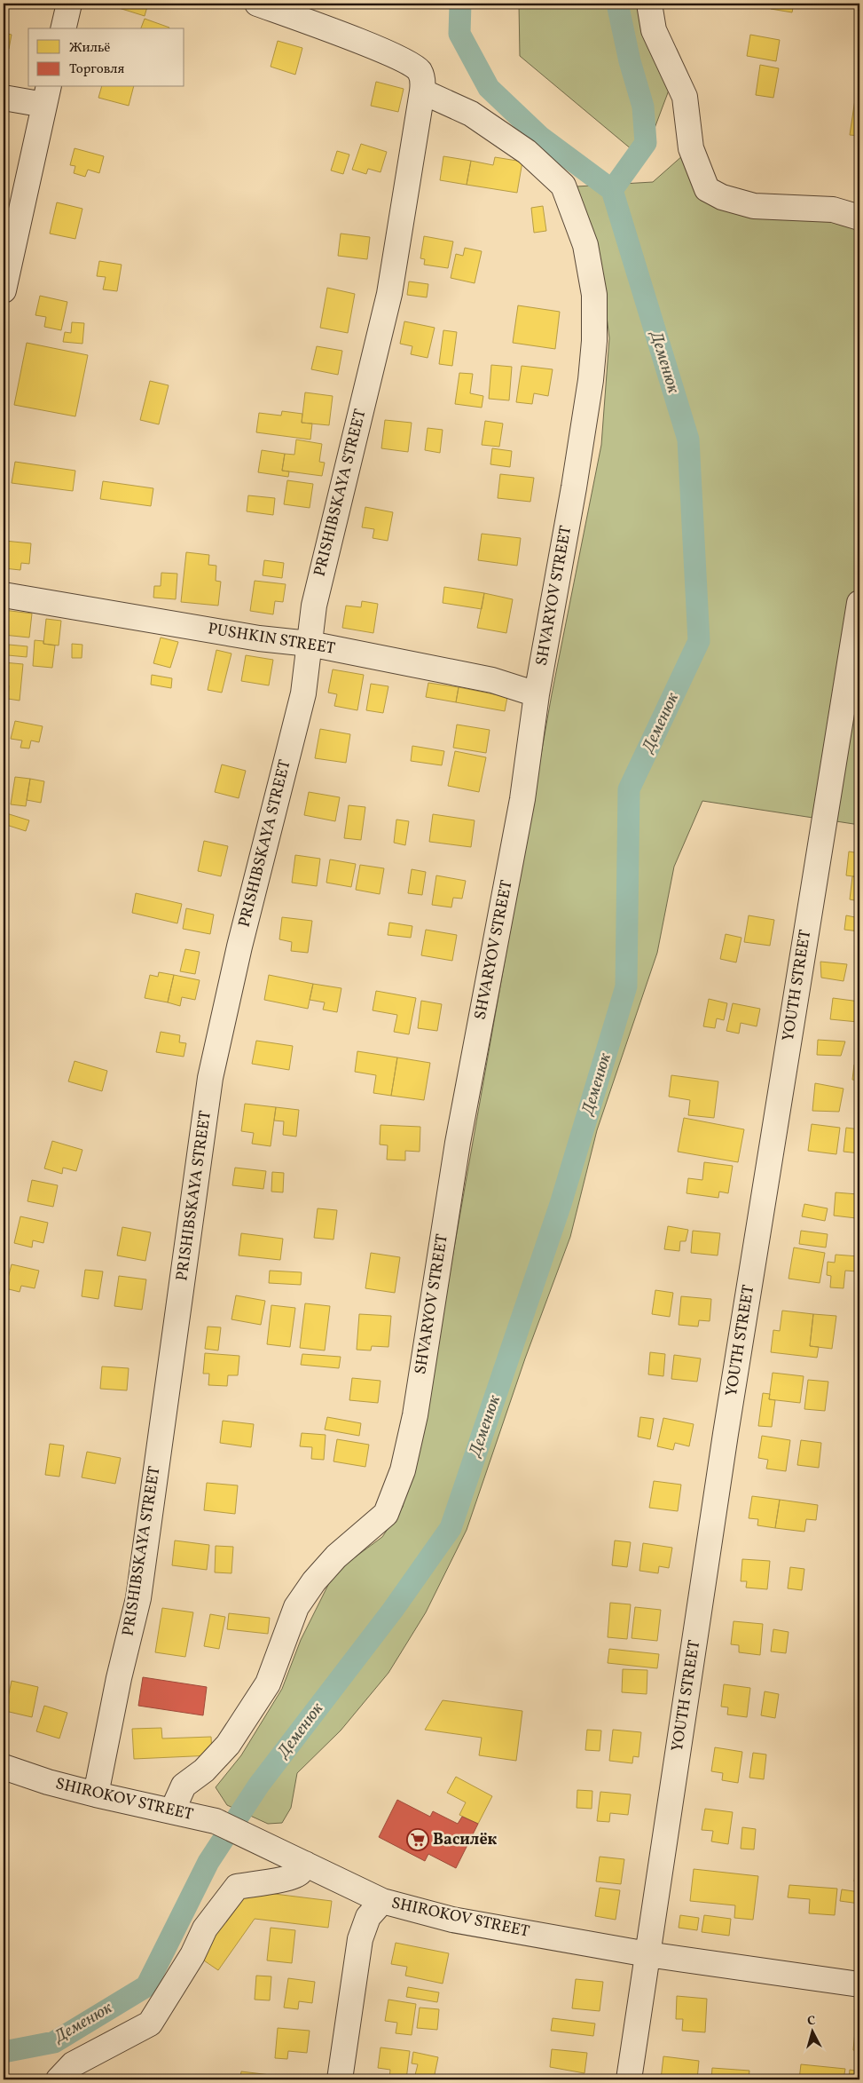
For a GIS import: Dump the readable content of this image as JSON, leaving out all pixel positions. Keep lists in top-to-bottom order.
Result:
{
  "streets": {
    "street": [
      "PRISHIBSKAYA STREET",
      "SHVARYOV STREET",
      "PUSHKIN STREET",
      "YOUTH STREET",
      "SHIROKOV STREET"
    ]
  },
  "crossings": [
    ["PRISHIBSKAYA STREET", "SHVARYOV STREET"],
    ["PRISHIBSKAYA STREET", "PUSHKIN STREET"],
    ["PRISHIBSKAYA STREET", "SHIROKOV STREET"],
    ["SHVARYOV STREET", "PUSHKIN STREET"],
    ["SHVARYOV STREET", "SHIROKOV STREET"],
    ["YOUTH STREET", "SHIROKOV STREET"]
  ],
  "water": ["Деменюк"],
  "places": {
    "supermarket": ["Василёк"]
  },
  "legend": ["Жильё", "Торговля"],
  "north": "top"
}
